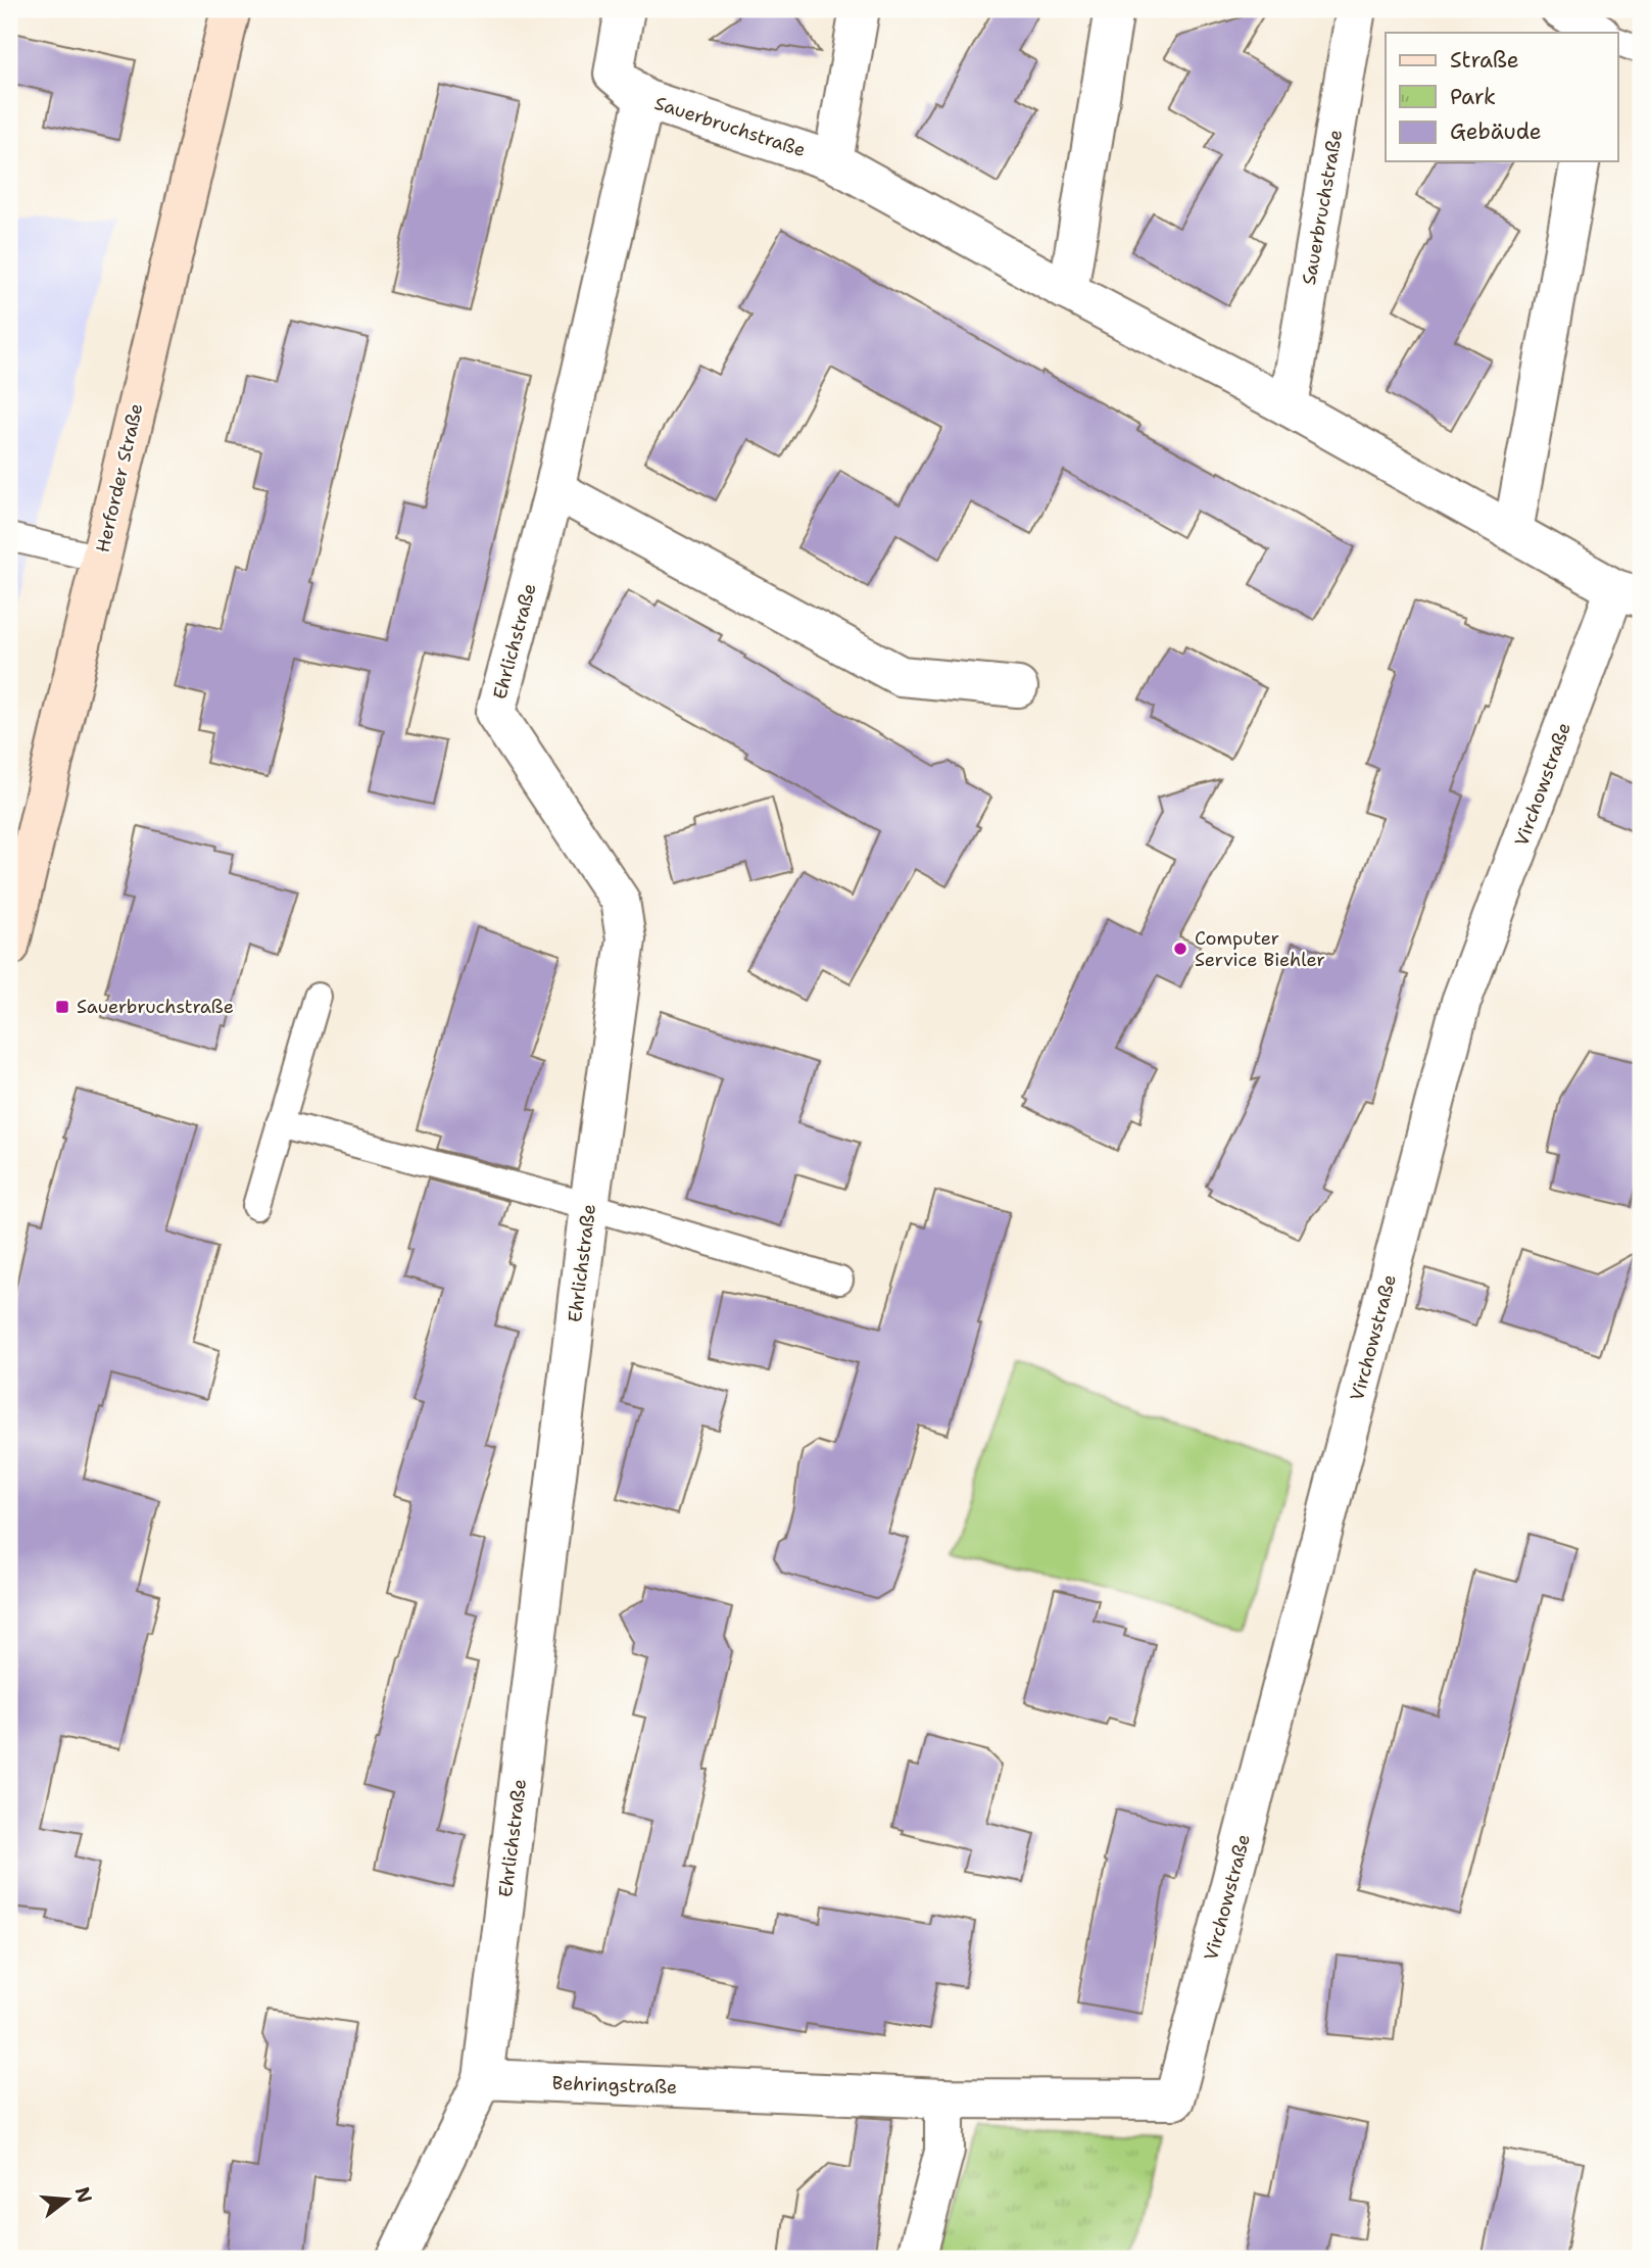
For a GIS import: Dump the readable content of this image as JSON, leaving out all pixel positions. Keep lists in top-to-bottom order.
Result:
{
  "streets": {
    "main road": ["Herforder Straße"],
    "street": [
      "Sauerbruchstraße",
      "Ehrlichstraße",
      "Virchowstraße",
      "Behringstraße"
    ]
  },
  "crossings": [
    ["Sauerbruchstraße", "Ehrlichstraße"],
    ["Sauerbruchstraße", "Virchowstraße"],
    ["Ehrlichstraße", "Behringstraße"],
    ["Virchowstraße", "Behringstraße"]
  ],
  "places": {
    "other": ["Computer Service Biehler"],
    "transit": ["Sauerbruchstraße"]
  },
  "legend": ["Straße", "Park", "Gebäude"],
  "north": "right"
}
